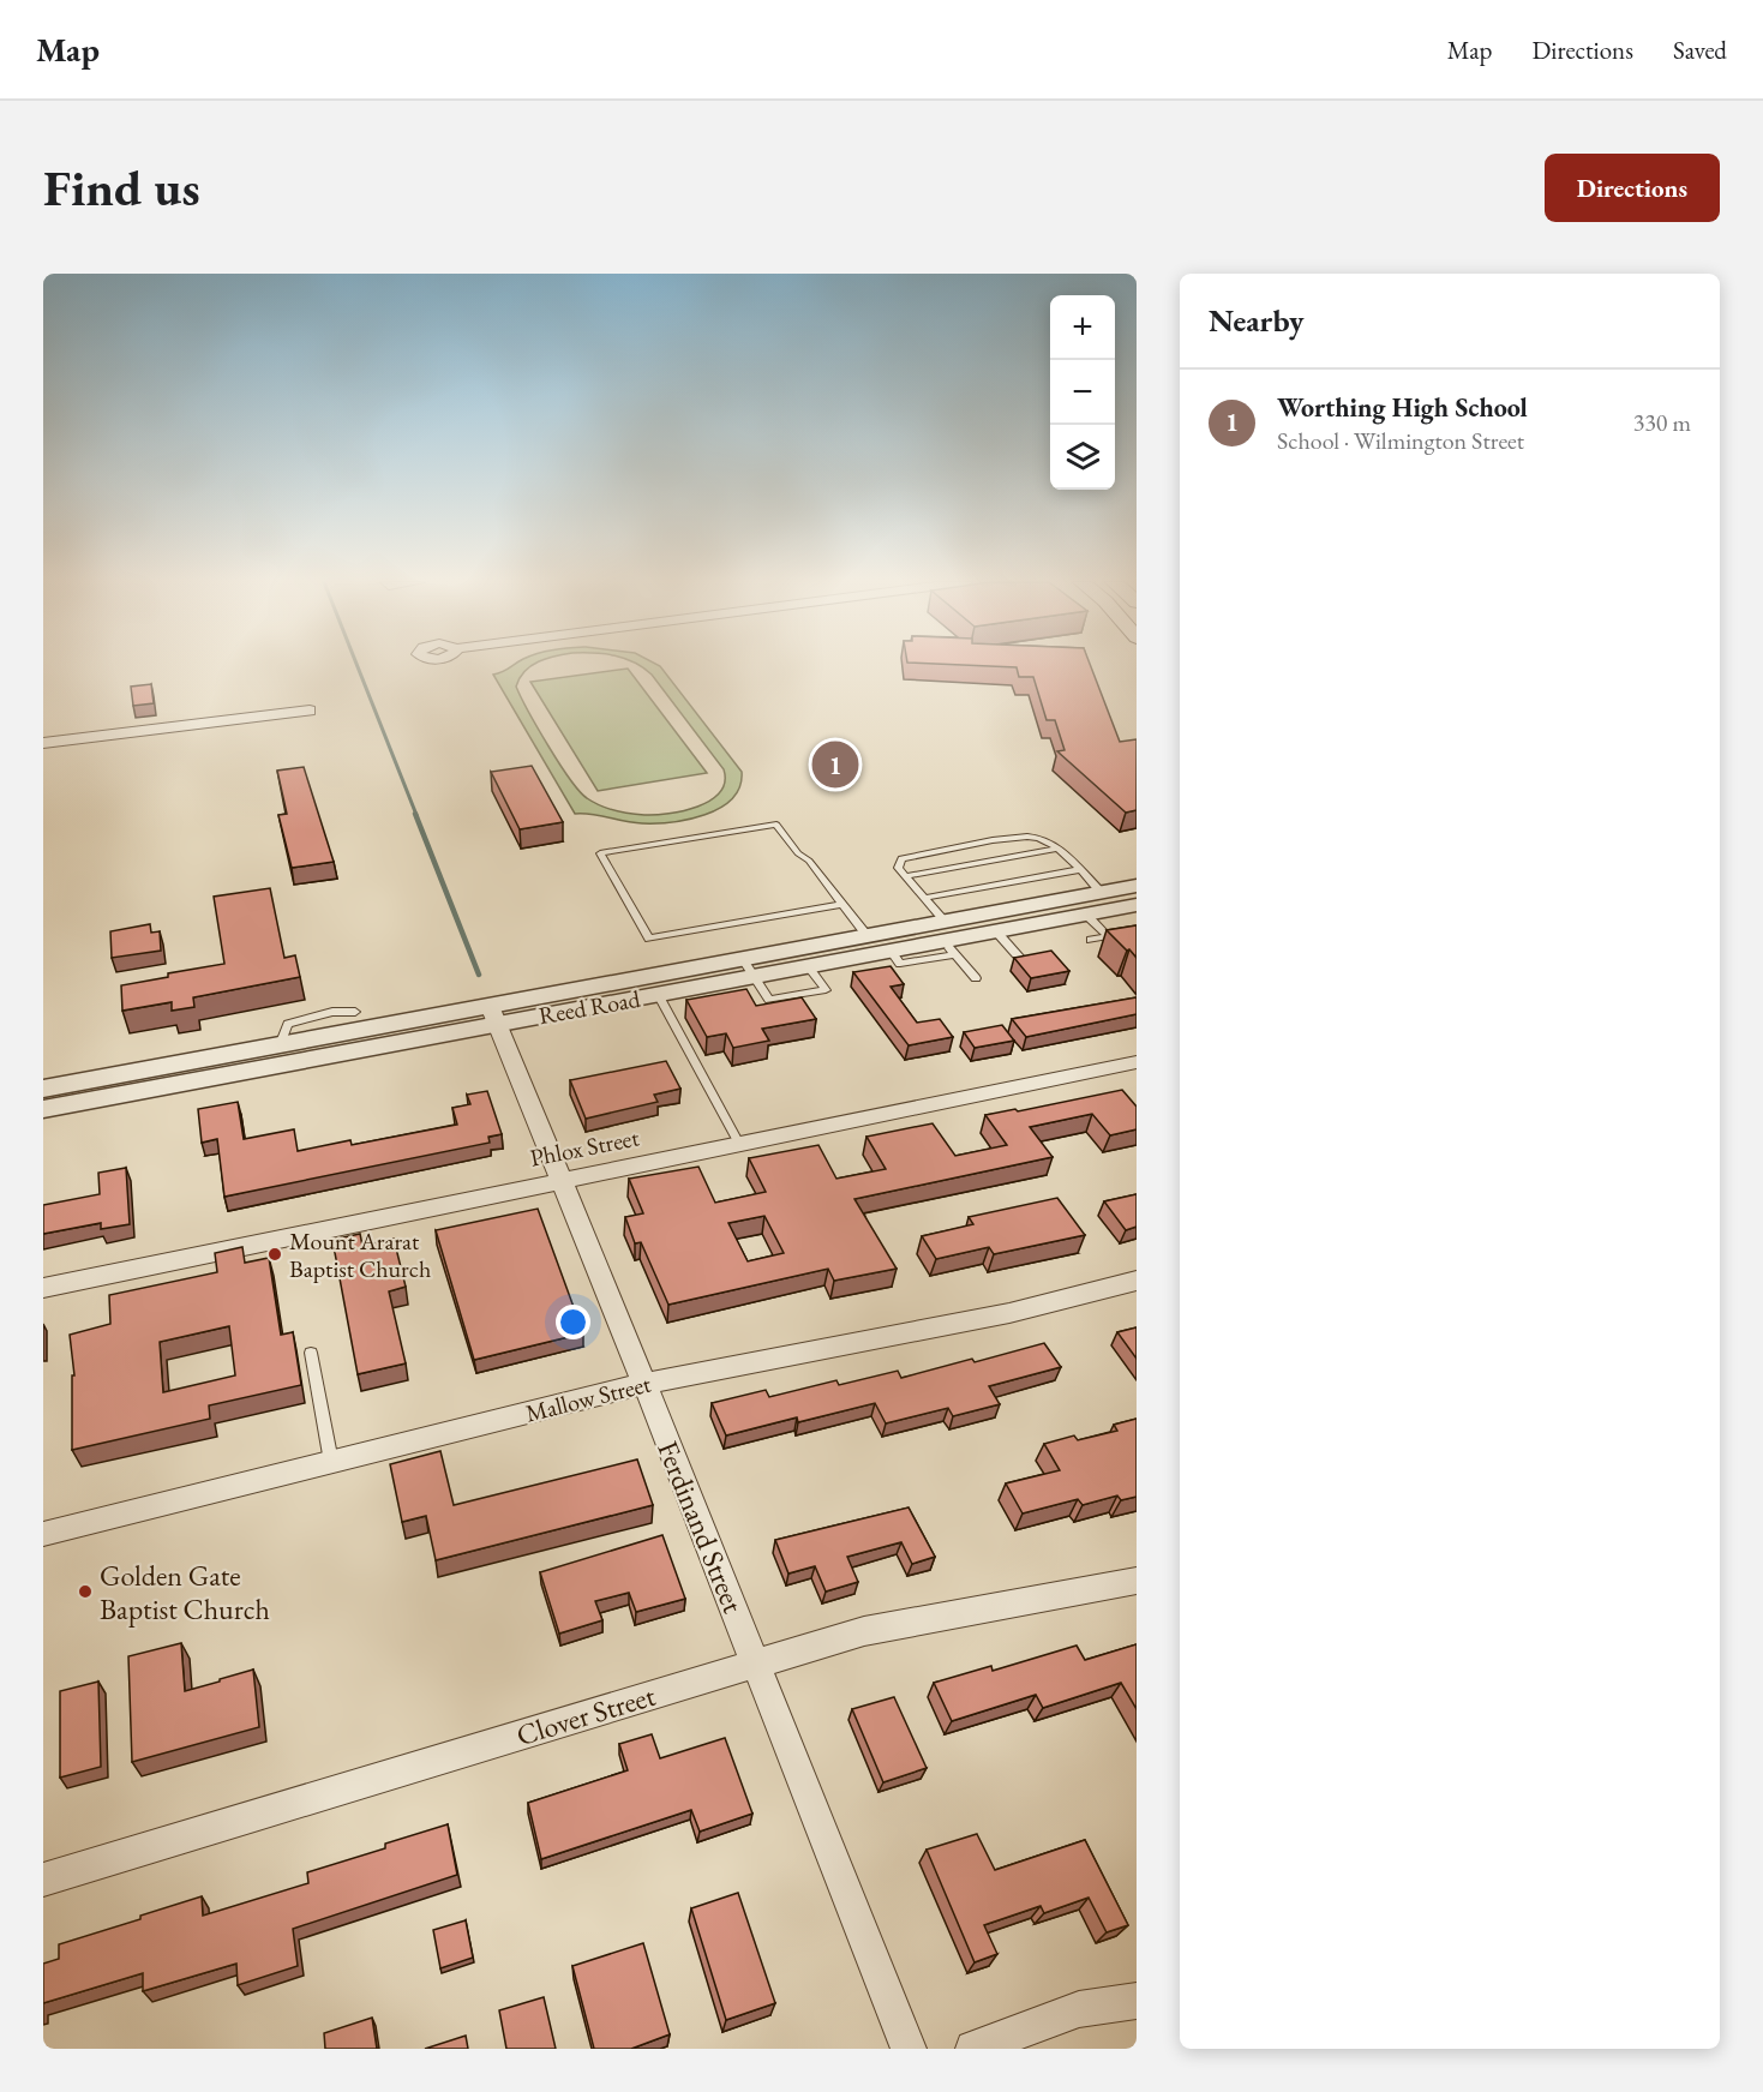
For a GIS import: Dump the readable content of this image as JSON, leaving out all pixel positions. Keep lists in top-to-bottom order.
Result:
{
  "streets": {
    "street": [
      "Reed Road",
      "Phlox Street",
      "Mallow Street",
      "Ferdinand Street",
      "Clover Street"
    ]
  },
  "crossings": [
    ["Reed Road", "Ferdinand Street"],
    ["Phlox Street", "Ferdinand Street"],
    ["Mallow Street", "Ferdinand Street"],
    ["Ferdinand Street", "Clover Street"]
  ],
  "places": ["Mount Ararat Baptist Church", "Golden Gate Baptist Church"],
  "page": {
    "header": "Map",
    "nav": ["Map", "Directions", "Saved"],
    "buttons": "Directions",
    "title": "Find us",
    "heading": "Nearby",
    "map_buttons": ["+", "−"],
    "list": [
      {
        "mark": "1",
        "name": "Worthing High School",
        "note": "School · Wilmington Street",
        "value": "330 m"
      }
    ],
    "pins": "1"
  }
}
